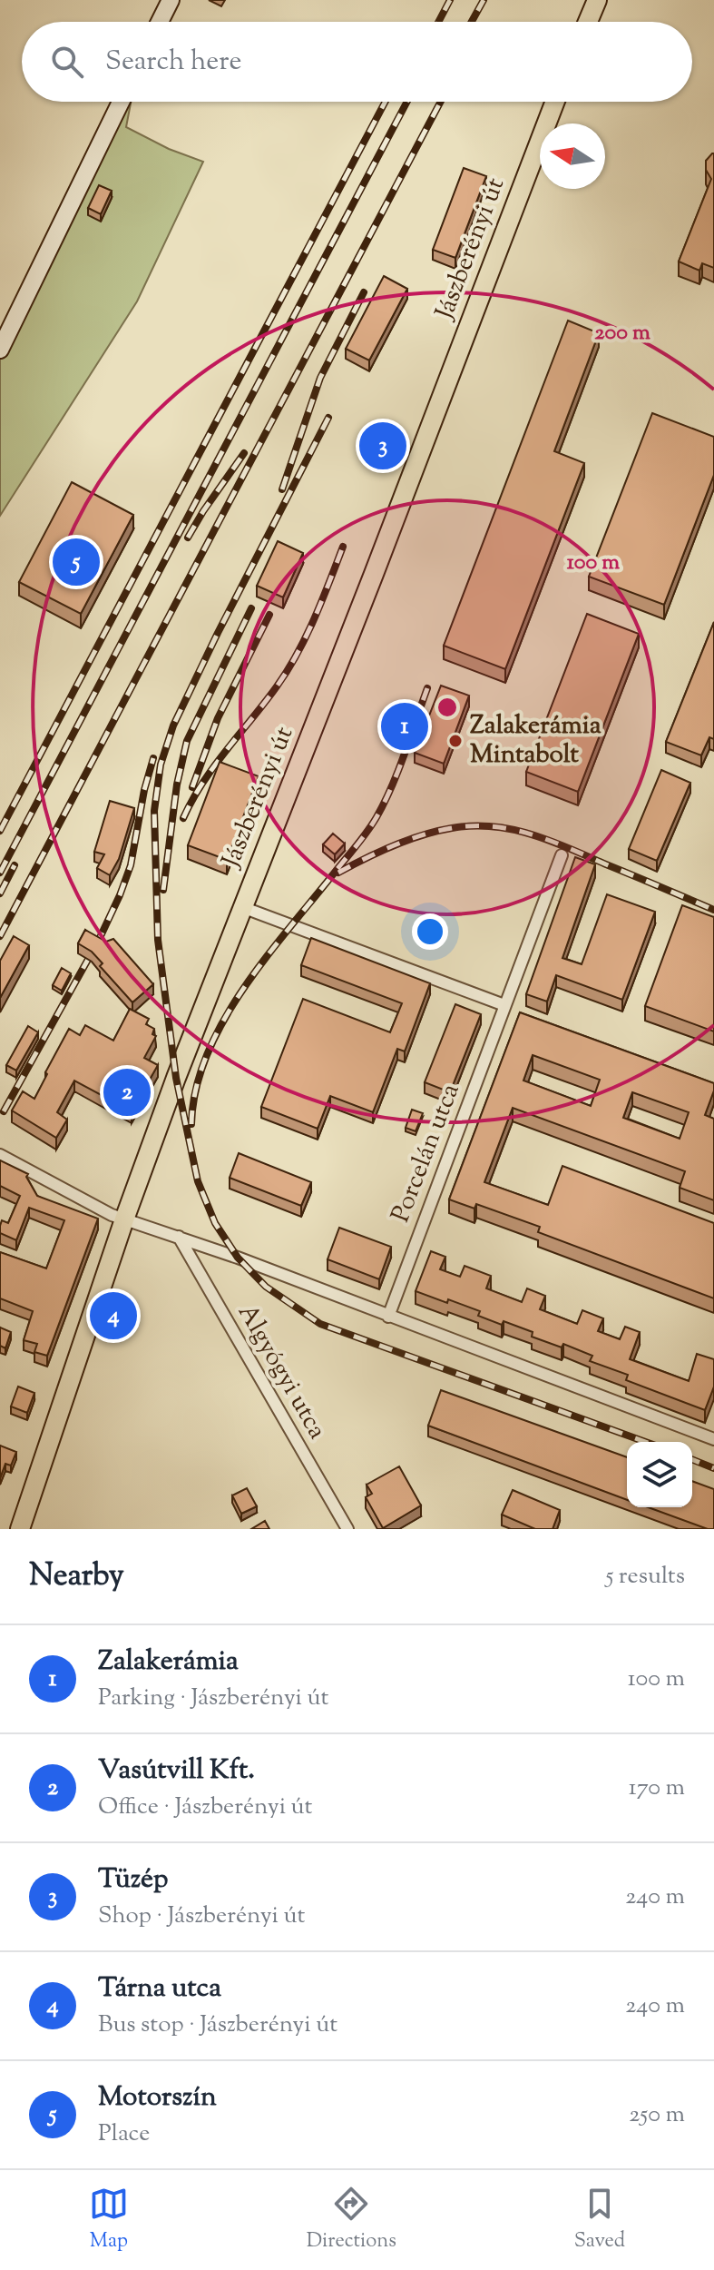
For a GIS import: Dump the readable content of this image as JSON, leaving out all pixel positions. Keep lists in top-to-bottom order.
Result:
{
  "streets": {
    "main road": ["Jászberényi út"],
    "street": ["Porcelán utca", "Algyógyi utca"]
  },
  "places": ["Zalakerámia Mintabolt"],
  "north": "left",
  "page": {
    "search": "Search here",
    "pins": [
      "3",
      "5",
      "1",
      "2",
      "4"
    ],
    "heading": ["Nearby", "5 results"],
    "list": [
      {
        "mark": "1",
        "name": "Zalakerámia",
        "note": "Parking · Jászberényi út",
        "value": "100 m"
      },
      {
        "mark": "2",
        "name": "Vasútvill Kft.",
        "note": "Office · Jászberényi út",
        "value": "170 m"
      },
      {
        "mark": "3",
        "name": "Tüzép",
        "note": "Shop · Jászberényi út",
        "value": "240 m"
      },
      {
        "mark": "4",
        "name": "Tárna utca",
        "note": "Bus stop · Jászberényi út",
        "value": "240 m"
      },
      {
        "mark": "5",
        "name": "Motorszín",
        "note": "Place",
        "value": "250 m"
      }
    ],
    "nav": ["Map", "Directions", "Saved"]
  },
  "rings": ["200 m", "100 m"]
}
